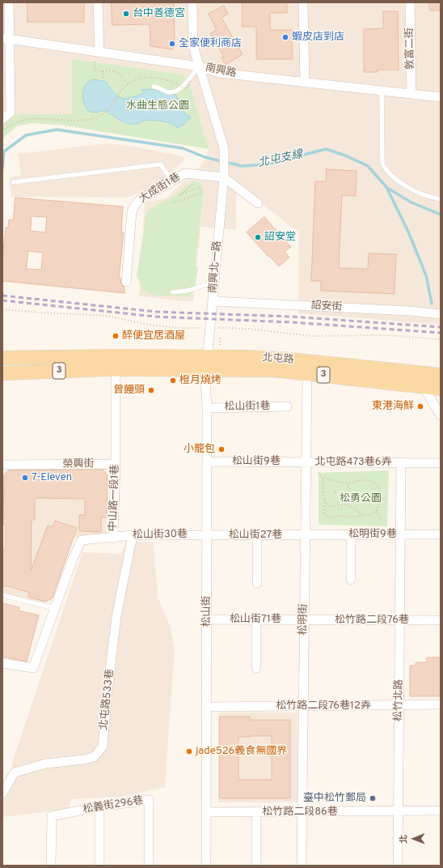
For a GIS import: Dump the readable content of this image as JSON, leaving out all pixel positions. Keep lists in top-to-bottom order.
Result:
{
  "streets": {
    "main road": ["北屯路", "3"],
    "street": [
      "敦富二街",
      "南興路",
      "大成街1巷",
      "南興北一路",
      "詔安街",
      "松山街1巷",
      "松山街9巷",
      "北屯路473巷6弄",
      "榮興街",
      "中山路一段1巷",
      "松明街9巷",
      "松山街30巷",
      "松山街27巷",
      "松山街",
      "松山街71巷",
      "松明街",
      "松竹路二段76巷",
      "北屯路533巷",
      "松竹北路",
      "松竹路二段76巷12弄",
      "松義街296巷",
      "松竹路二段86巷"
    ]
  },
  "crossings": [
    ["敦富二街", "南興路"],
    ["南興路", "南興北一路"],
    ["大成街1巷", "南興北一路"],
    ["南興北一路", "詔安街"],
    ["南興北一路", "北屯路"],
    ["南興北一路", "松山街"],
    ["北屯路", "3"],
    ["北屯路", "中山路一段1巷"],
    ["北屯路", "松山街"],
    ["北屯路", "松明街"],
    ["3", "中山路一段1巷"],
    ["松山街1巷", "松山街"],
    ["松山街9巷", "北屯路473巷6弄"],
    ["松山街9巷", "松山街"],
    ["松山街9巷", "松明街"],
    ["北屯路473巷6弄", "松明街9巷"],
    ["北屯路473巷6弄", "松明街"],
    ["北屯路473巷6弄", "松竹北路"],
    ["榮興街", "中山路一段1巷"],
    ["中山路一段1巷", "松山街30巷"],
    ["松明街9巷", "松山街27巷"],
    ["松明街9巷", "松明街"],
    ["松明街9巷", "松竹北路"],
    ["松山街30巷", "松山街27巷"],
    ["松山街30巷", "松山街"],
    ["松山街30巷", "北屯路533巷"],
    ["松山街27巷", "松山街"],
    ["松山街27巷", "松明街"],
    ["松山街", "松山街71巷"],
    ["松山街", "松竹路二段76巷12弄"],
    ["松山街", "松竹路二段86巷"],
    ["松山街71巷", "松明街"],
    ["松山街71巷", "松竹路二段76巷"],
    ["松明街", "松竹路二段76巷"],
    ["松明街", "松竹路二段76巷12弄"],
    ["松明街", "松竹路二段86巷"],
    ["松竹路二段76巷", "松竹北路"],
    ["松竹北路", "松竹路二段76巷12弄"],
    ["松竹北路", "松竹路二段86巷"]
  ],
  "water": ["北屯支線"],
  "parks": ["水曲生態公園", "松勇公園"],
  "places": [
    "台中善德宮",
    "蝦皮店到店",
    "全家便利商店",
    "詔安堂",
    "醉便宜居酒屋",
    "橙月燒烤",
    "曾饅頭",
    "東港海鮮",
    "小籠包",
    "7-Eleven",
    "jade526義食無國界",
    "臺中松竹郵局"
  ],
  "north": "left"
}
